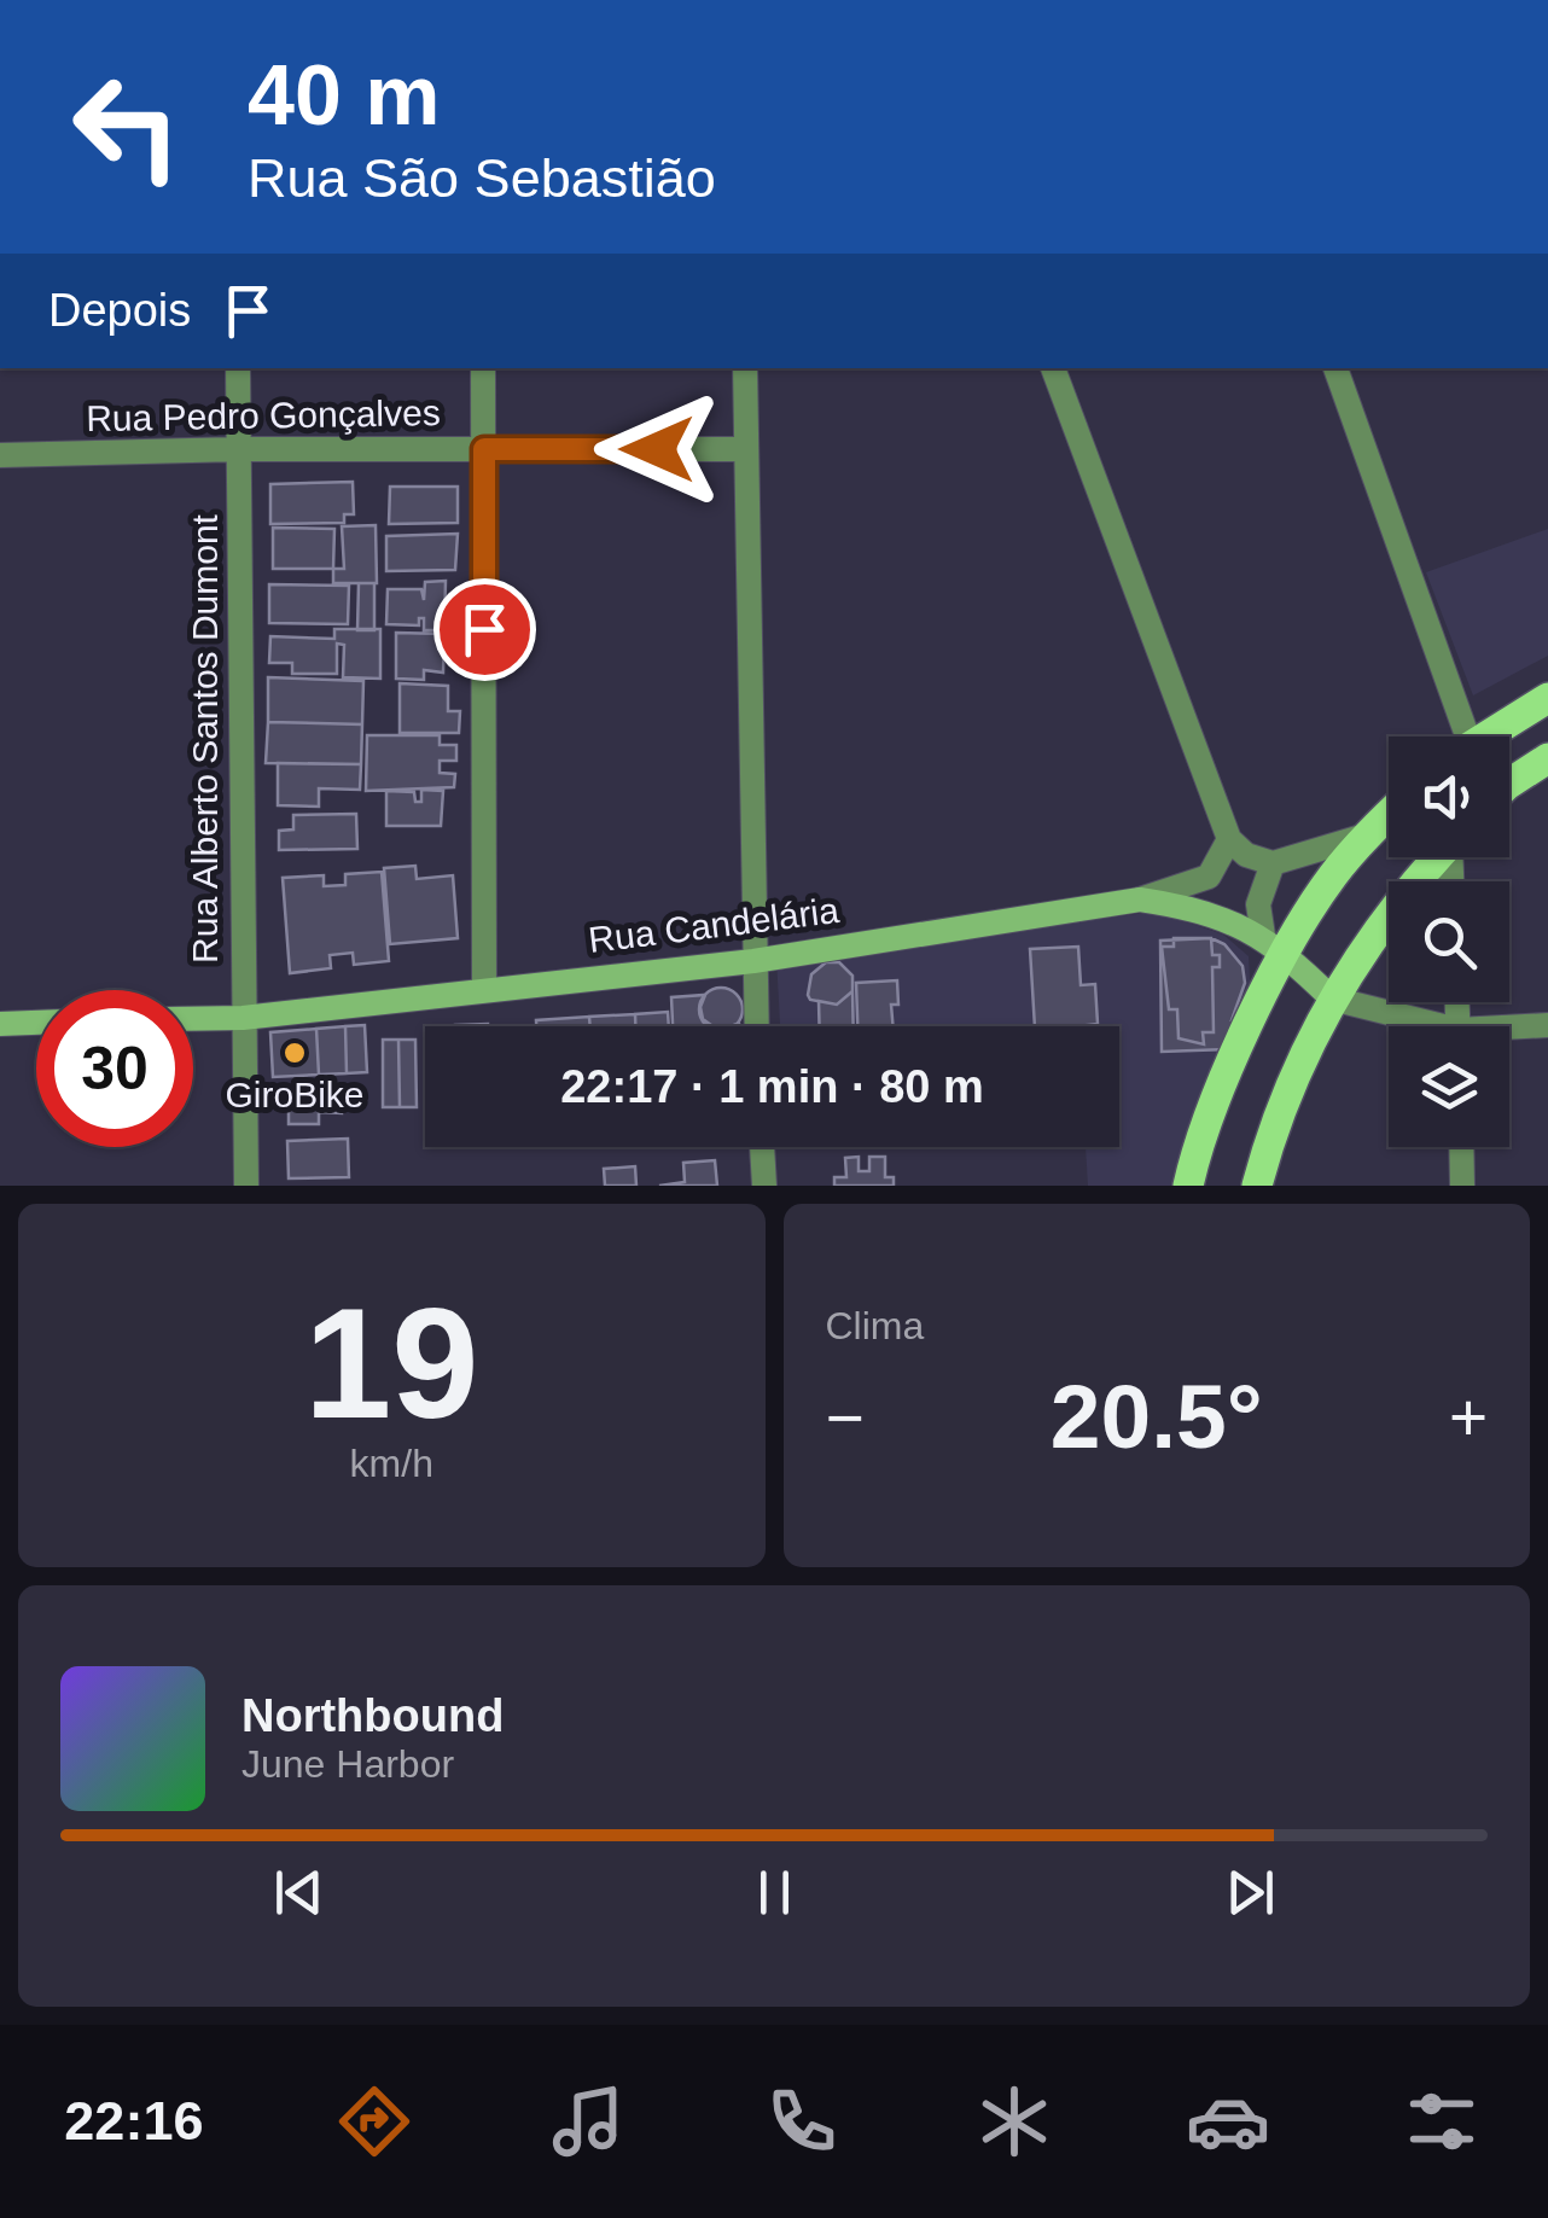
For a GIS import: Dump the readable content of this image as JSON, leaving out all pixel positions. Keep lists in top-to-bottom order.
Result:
{
  "streets": {
    "street": ["Rua Pedro Gonçalves", "Rua Alberto Santos Dumont", "Rua Candelária"]
  },
  "crossings": [
    ["Rua Pedro Gonçalves", "Rua Alberto Santos Dumont"],
    ["Rua Alberto Santos Dumont", "Rua Candelária"]
  ],
  "places": ["GiroBike"],
  "page": {
    "turn": ["40 m", "Rua São Sebastião"],
    "then": "Depois",
    "limit": "30",
    "trip": "22:17 · 1 min · 80 m",
    "tile": [
      ["19", "km/h"],
      "Clima"
    ],
    "heat": ["−", "20.5°", "+"],
    "song": ["Northbound", "June Harbor"],
    "tabs": "22:16"
  }
}
